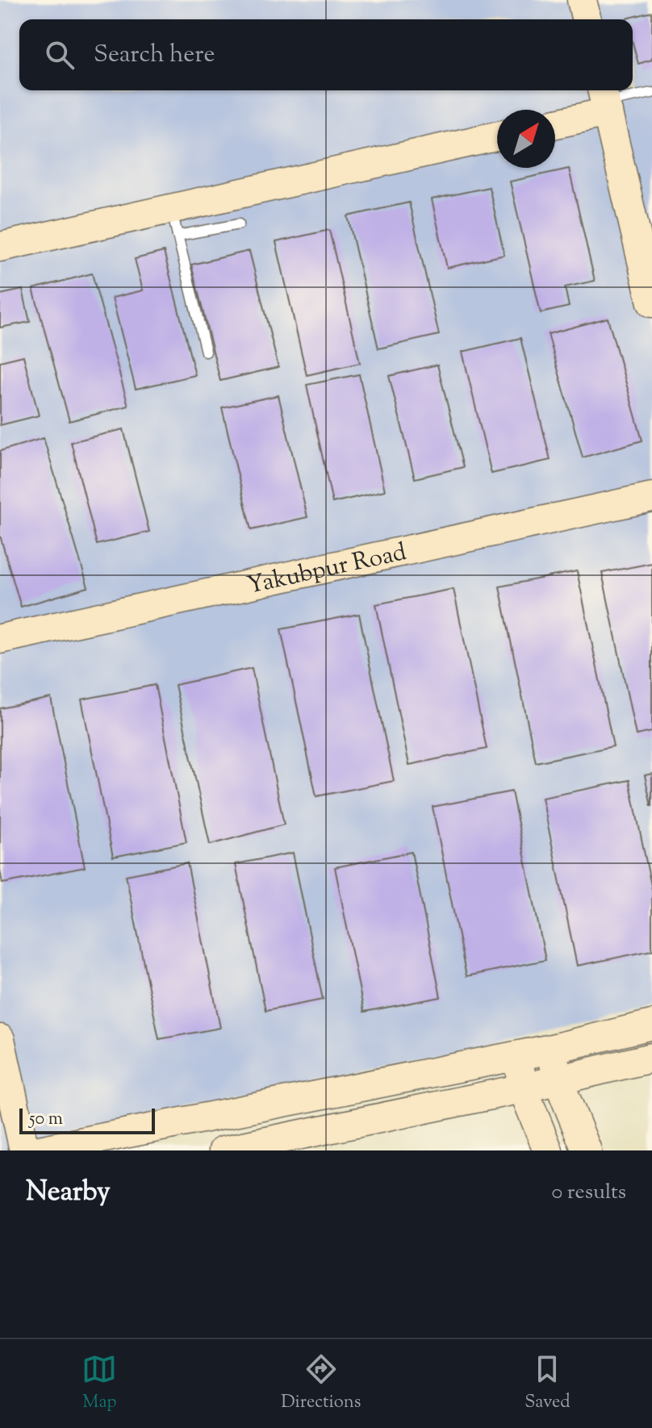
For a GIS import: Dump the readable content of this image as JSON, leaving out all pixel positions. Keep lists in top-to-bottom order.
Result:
{
  "streets": {
    "street": ["Yakubpur Road"]
  },
  "scale_bar": "50 m",
  "north": "top right",
  "page": {
    "search": "Search here",
    "scale": "50 m",
    "heading": ["Nearby", "0 results"],
    "nav": ["Map", "Directions", "Saved"]
  }
}
